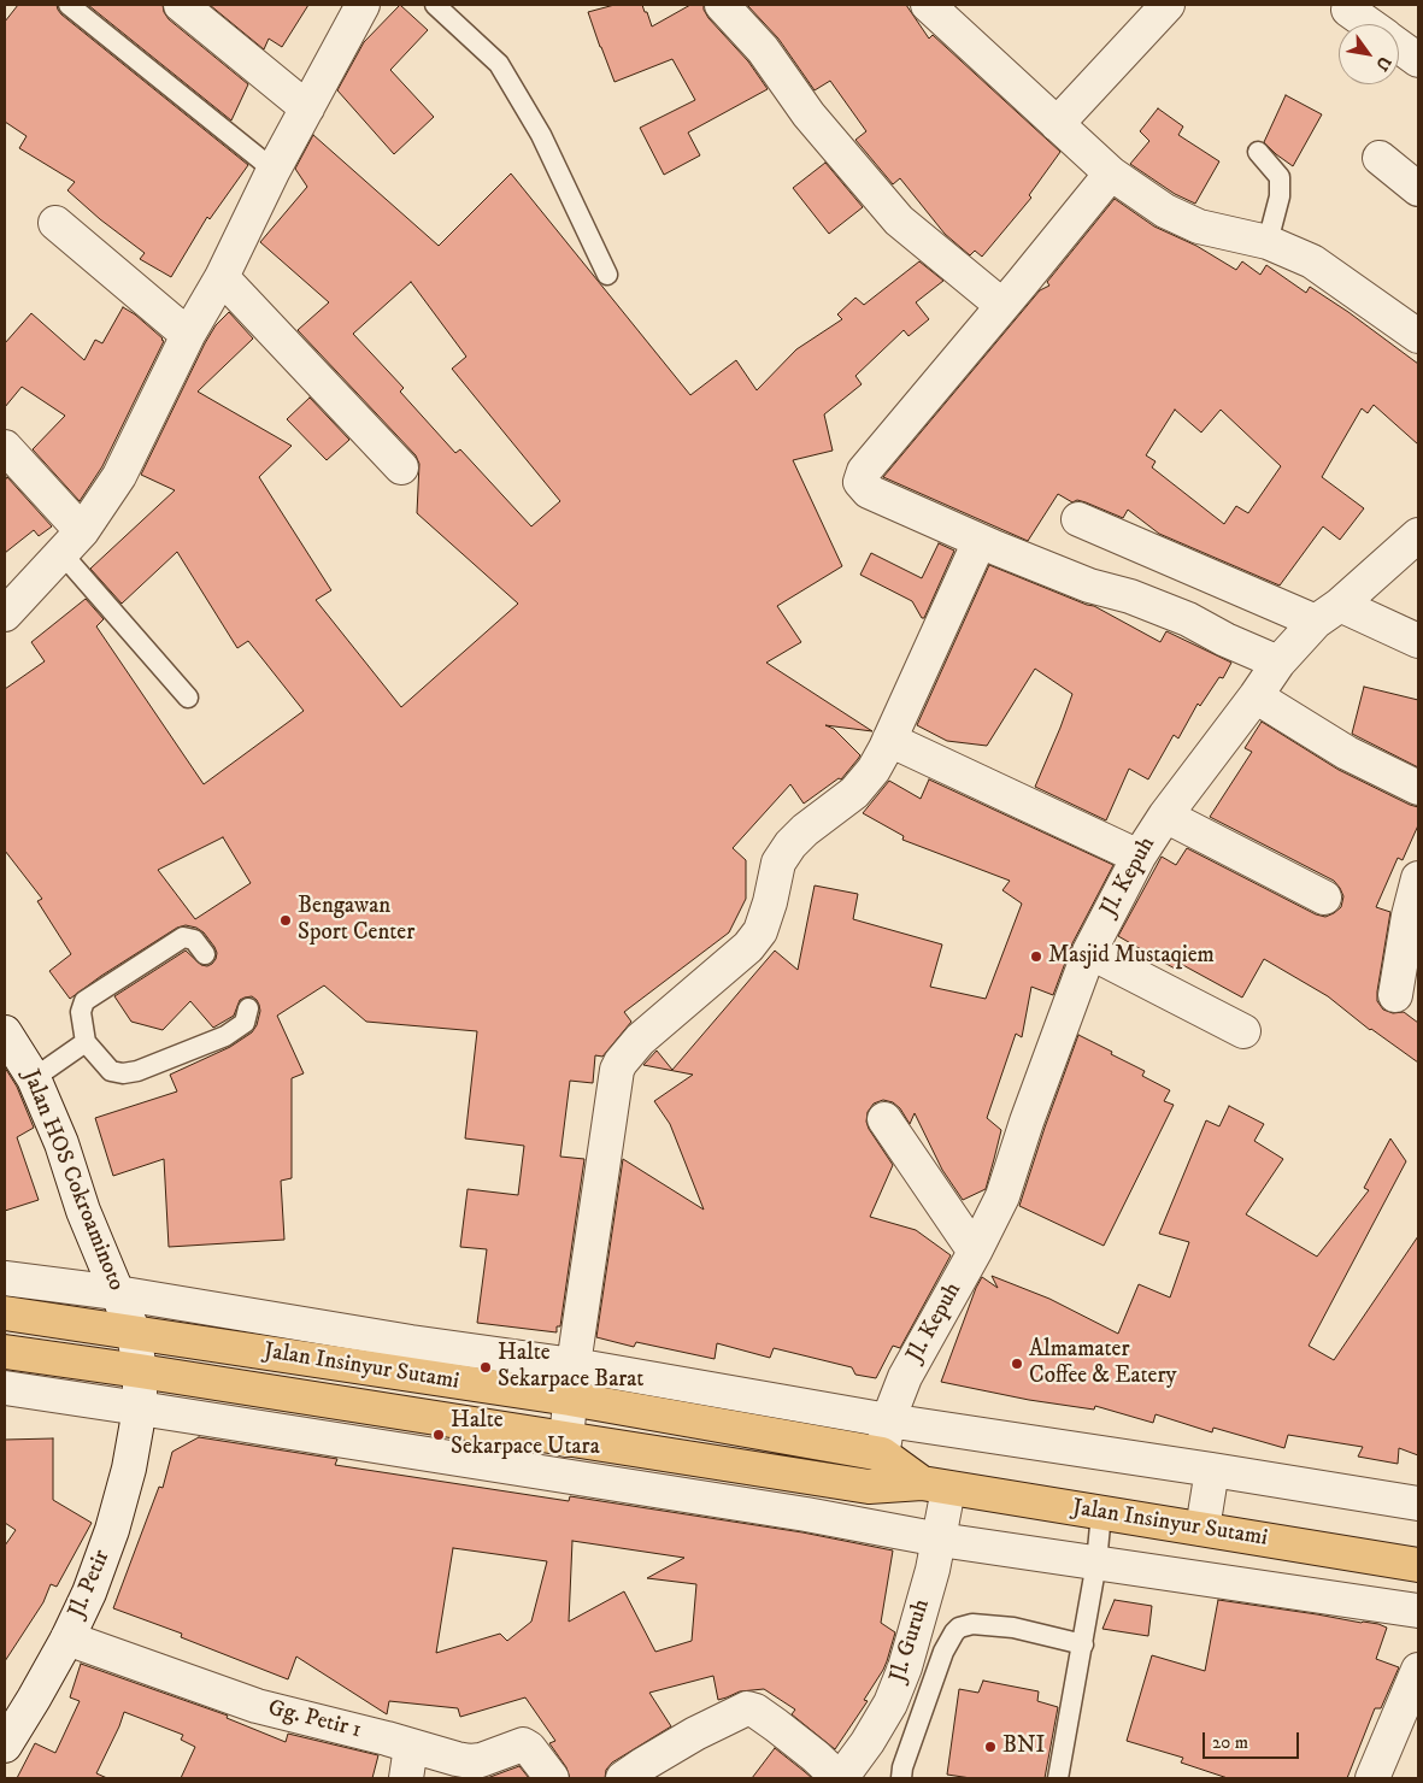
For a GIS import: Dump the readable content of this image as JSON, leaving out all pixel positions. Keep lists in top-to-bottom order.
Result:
{
  "streets": {
    "highway": ["Jalan Insinyur Sutami"],
    "street": [
      "Jl. Kepuh",
      "Jalan HOS Cokroaminoto",
      "Jl. Petir",
      "Jl. Guruh",
      "Gg. Petir 1"
    ]
  },
  "crossings": [
    ["Jl. Kepuh", "Jalan Insinyur Sutami"],
    ["Jalan HOS Cokroaminoto", "Jalan Insinyur Sutami"],
    ["Jalan HOS Cokroaminoto", "Jl. Petir"],
    ["Jalan Insinyur Sutami", "Jl. Petir"],
    ["Jalan Insinyur Sutami", "Jl. Guruh"],
    ["Jl. Petir", "Gg. Petir 1"]
  ],
  "places": [
    "Bengawan Sport Center",
    "Masjid Mustaqiem",
    "Almamater Coffee & Eatery",
    "Halte Sekarpace Barat",
    "Halte Sekarpace Utara",
    "BNI"
  ],
  "scale_bar": "20 m",
  "north": "bottom right"
}
